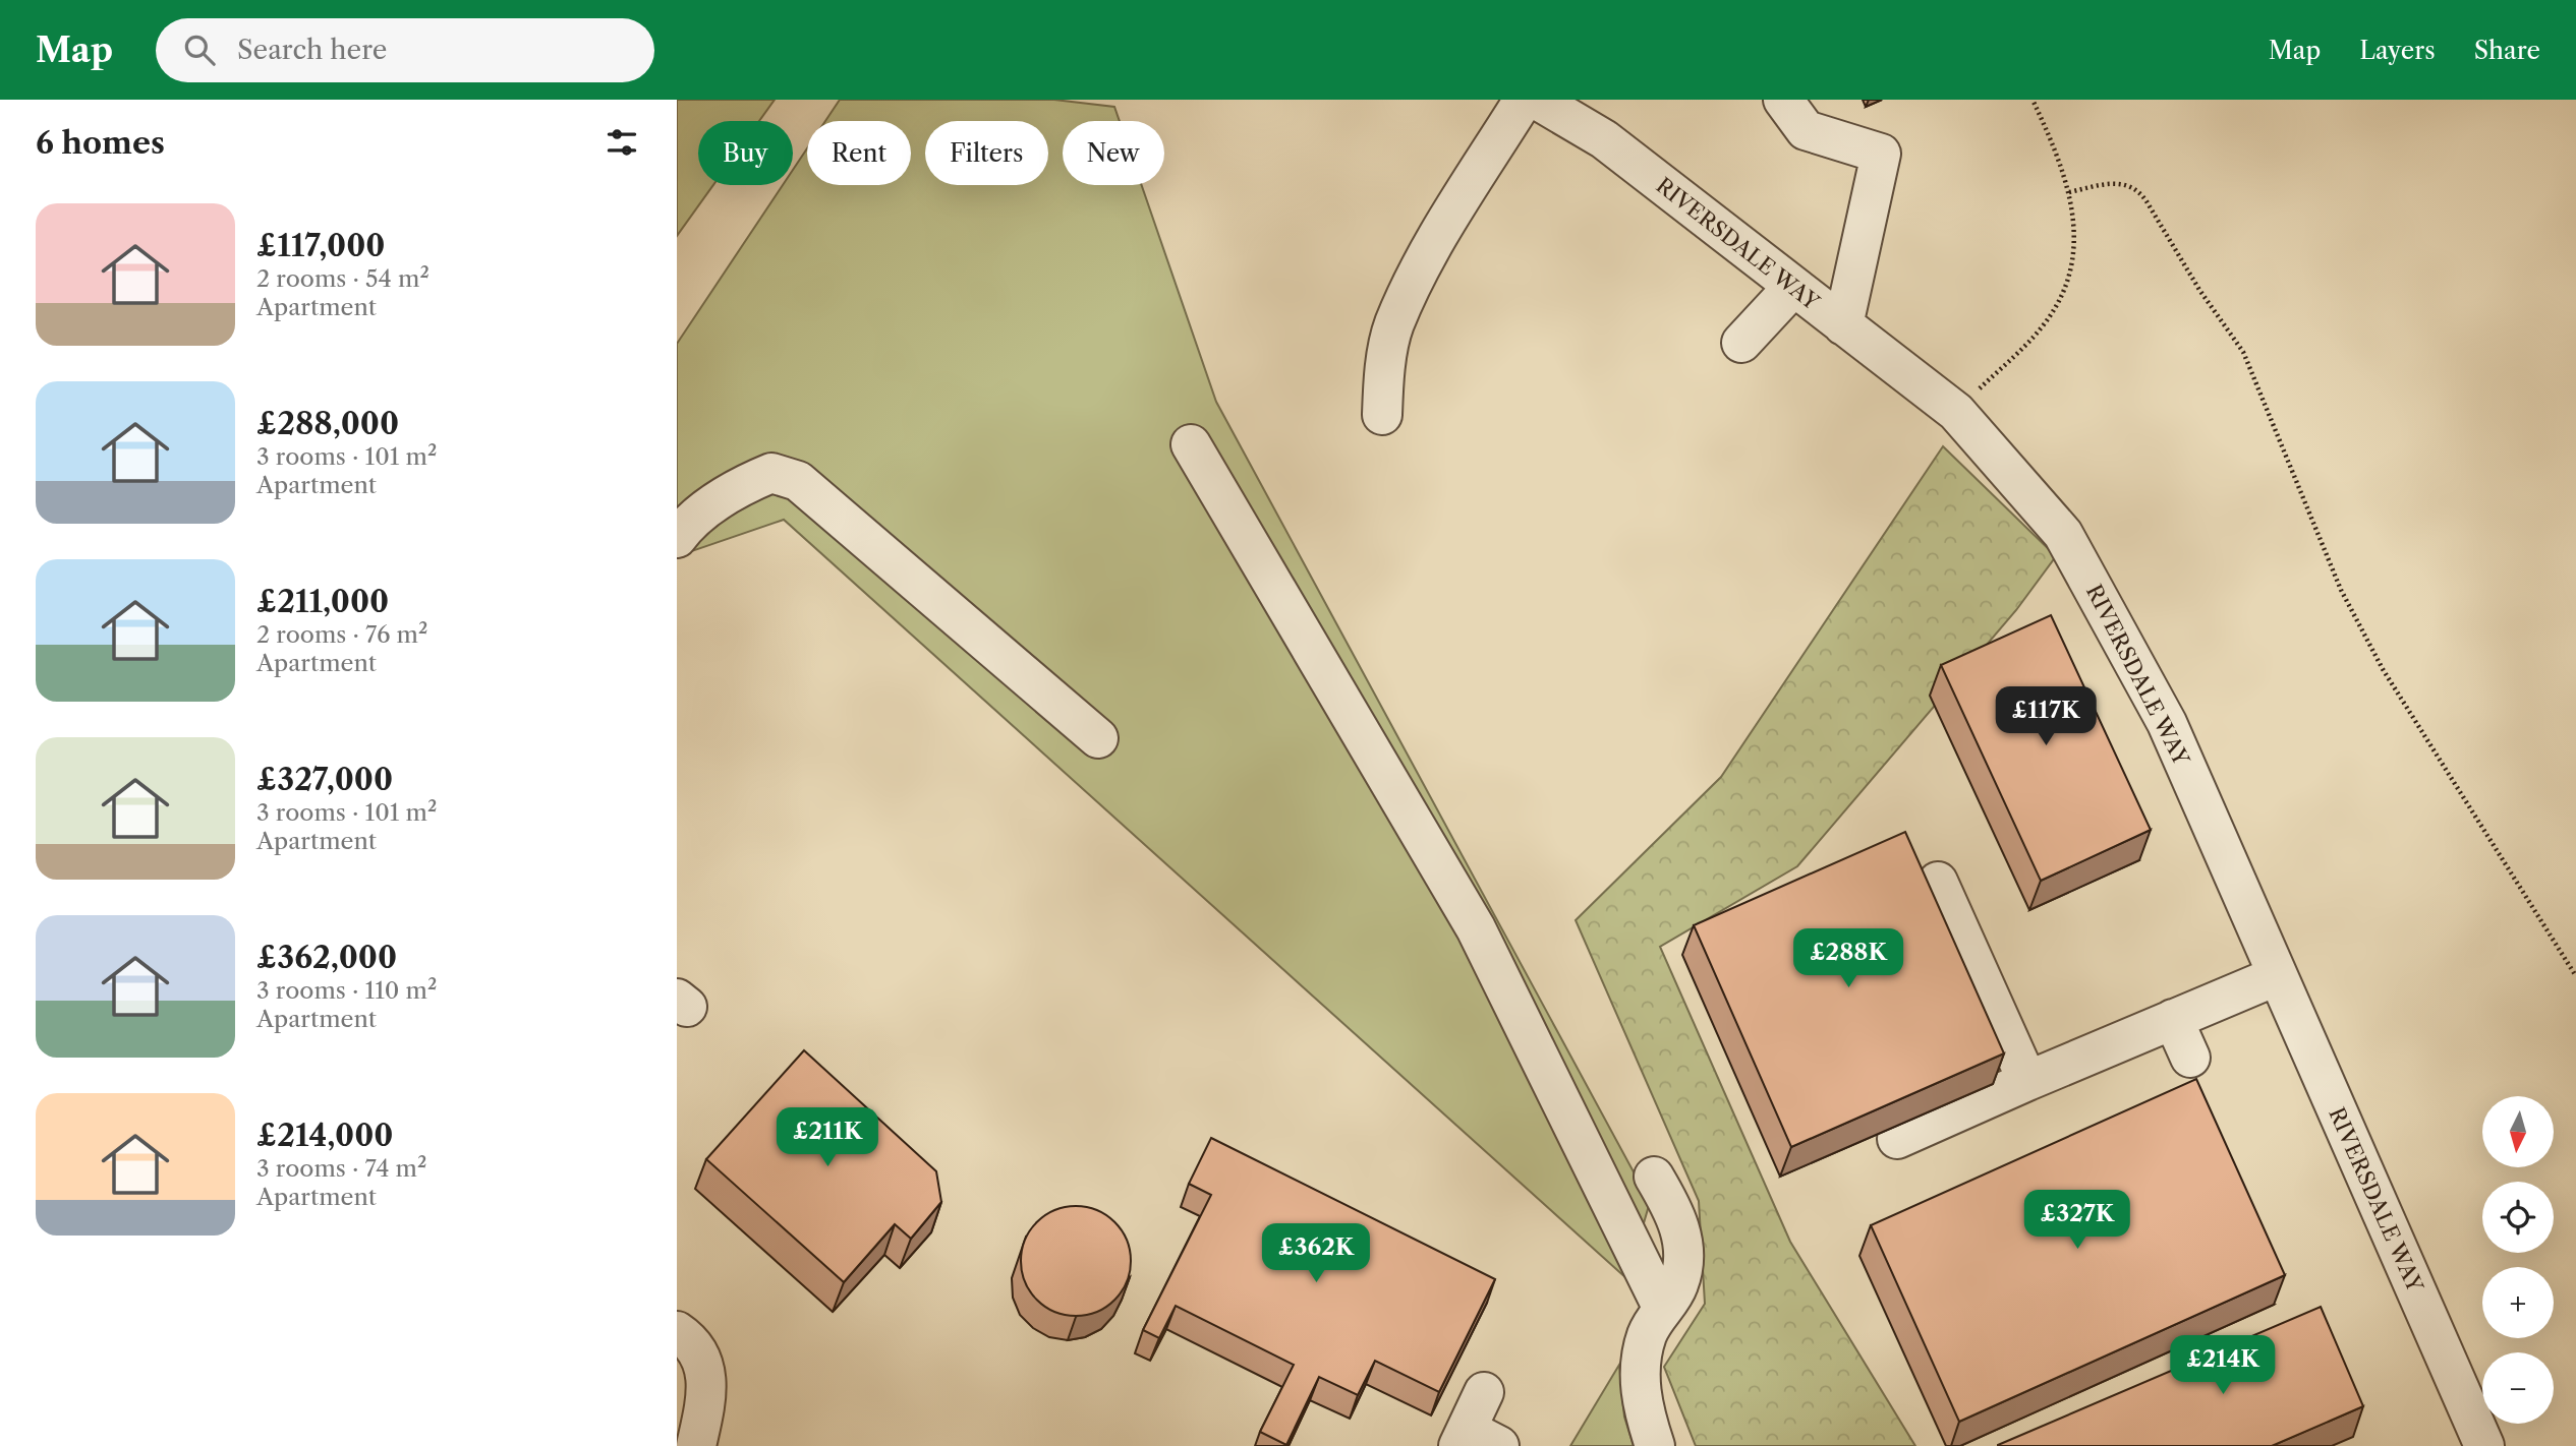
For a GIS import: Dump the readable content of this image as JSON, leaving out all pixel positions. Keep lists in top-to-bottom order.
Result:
{
  "streets": {
    "lane": ["RIVERSDALE WAY"]
  },
  "north": "bottom",
  "page": {
    "header": "Map",
    "search": "Search here",
    "nav": ["Map", "Layers", "Share"],
    "heading": "6 homes",
    "chip": [
      "Buy",
      "Rent",
      "Filters",
      "New"
    ],
    "list": [
      {
        "name": "£117,000",
        "note": "2 rooms · 54 m² · Apartment"
      },
      {
        "name": "£288,000",
        "note": "3 rooms · 101 m² · Apartment"
      },
      {
        "name": "£211,000",
        "note": "2 rooms · 76 m² · Apartment"
      },
      {
        "name": "£327,000",
        "note": "3 rooms · 101 m² · Apartment"
      },
      {
        "name": "£362,000",
        "note": "3 rooms · 110 m² · Apartment"
      },
      {
        "name": "£214,000",
        "note": "3 rooms · 74 m² · Apartment"
      }
    ],
    "price": [
      "£117K",
      "£288K",
      "£211K",
      "£327K",
      "£362K",
      "£214K"
    ],
    "map_buttons": ["+", "−"]
  }
}
